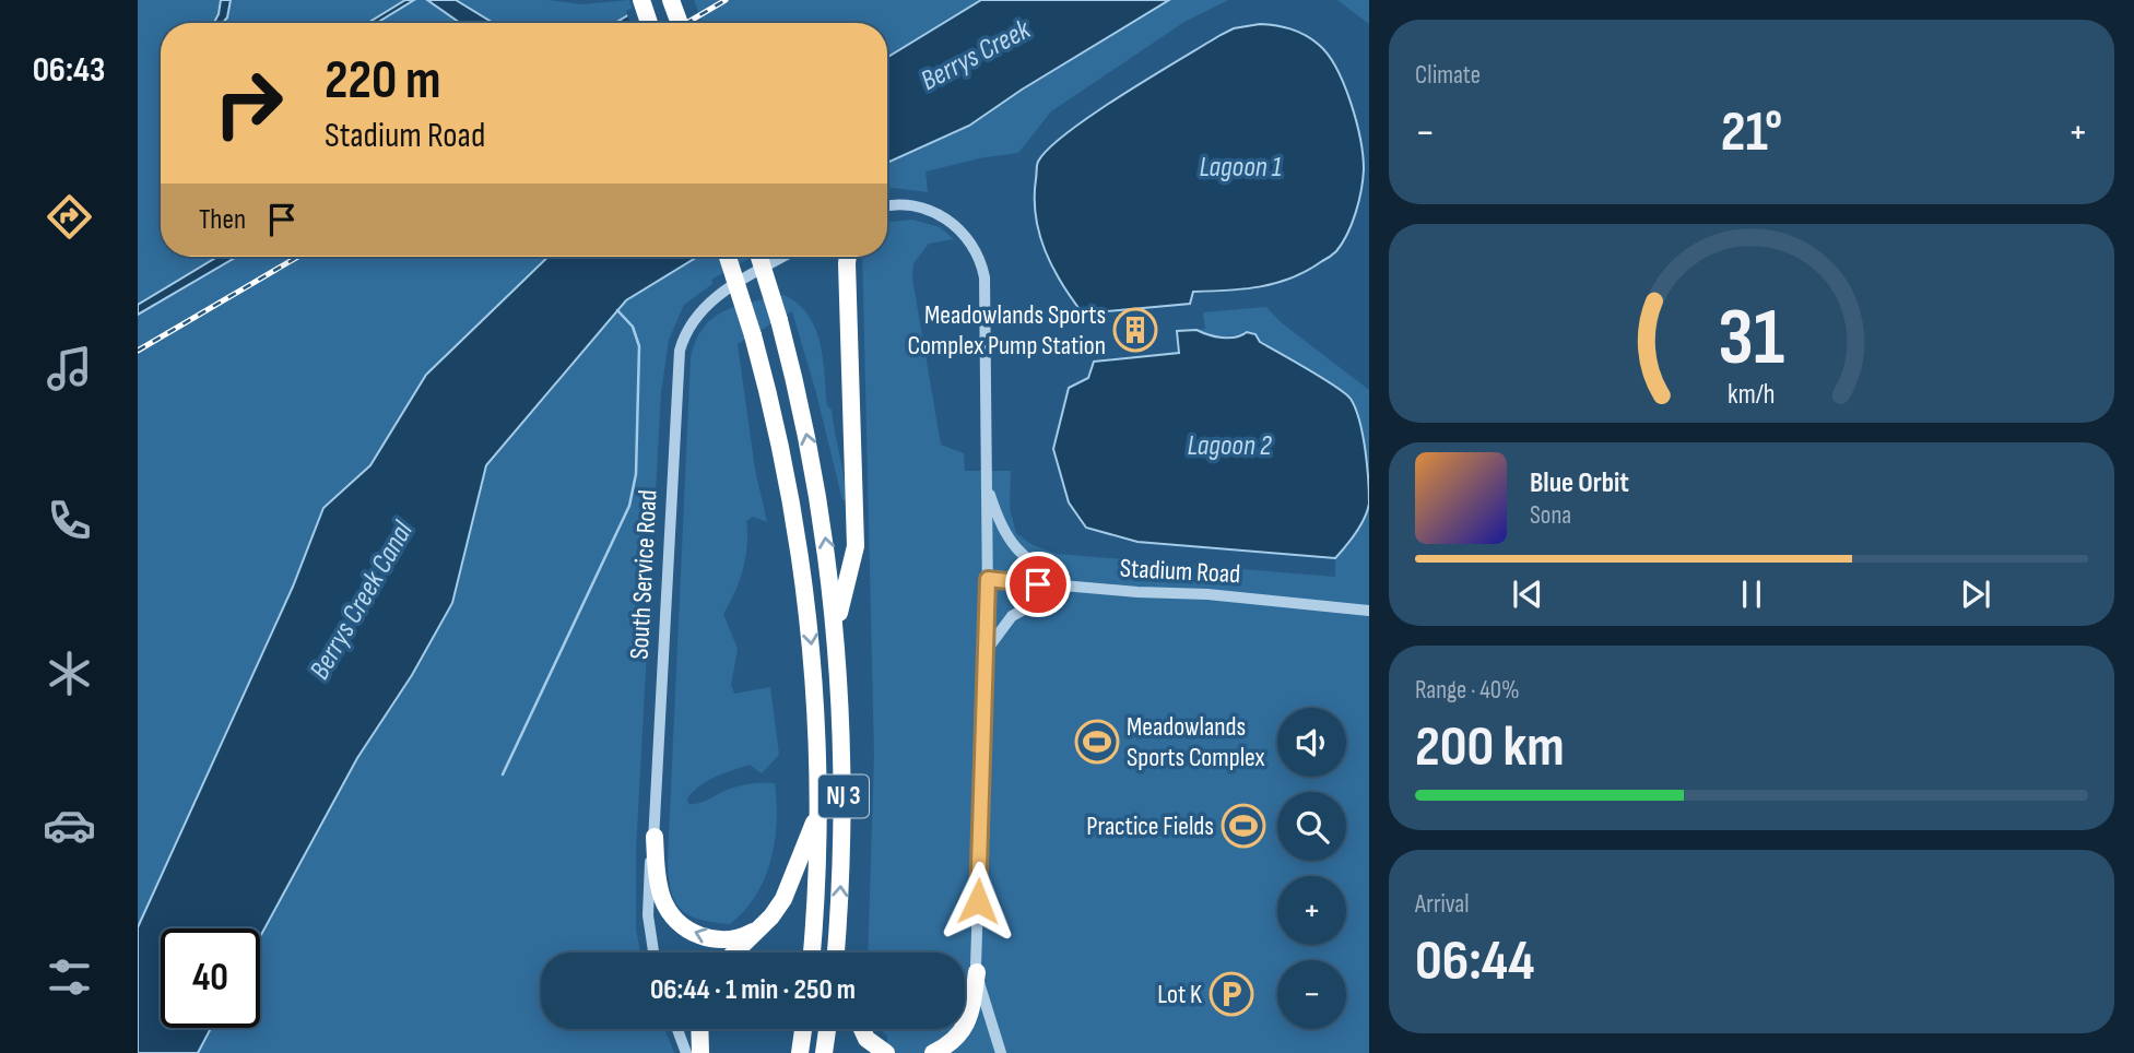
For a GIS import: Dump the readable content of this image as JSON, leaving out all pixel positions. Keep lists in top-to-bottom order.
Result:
{
  "streets": {
    "highway": ["NJ 3"],
    "street": ["Stadium Road", "South Service Road"]
  },
  "water": [
    "Berrys Creek",
    "Lagoon 1",
    "Lagoon 2",
    "Berrys Creek Canal"
  ],
  "places": {
    "building": ["Meadowlands Sports Complex Pump Station"],
    "sports": ["Meadowlands Sports Complex", "Practice Fields"],
    "parking": ["Lot K"]
  },
  "page": {
    "tabs": "06:43",
    "tile": [
      "Climate",
      ["Range · 40%", "200 km"],
      ["Arrival", "06:44"]
    ],
    "turn": ["220 m", "Stadium Road"],
    "heat": ["−", "21°", "+"],
    "then": "Then",
    "song": ["Blue Orbit", "Sona"],
    "map_buttons": ["+", "−"],
    "limit": "40",
    "trip": "06:44 · 1 min · 250 m",
    "gauge": ["31", "km/h"]
  }
}
